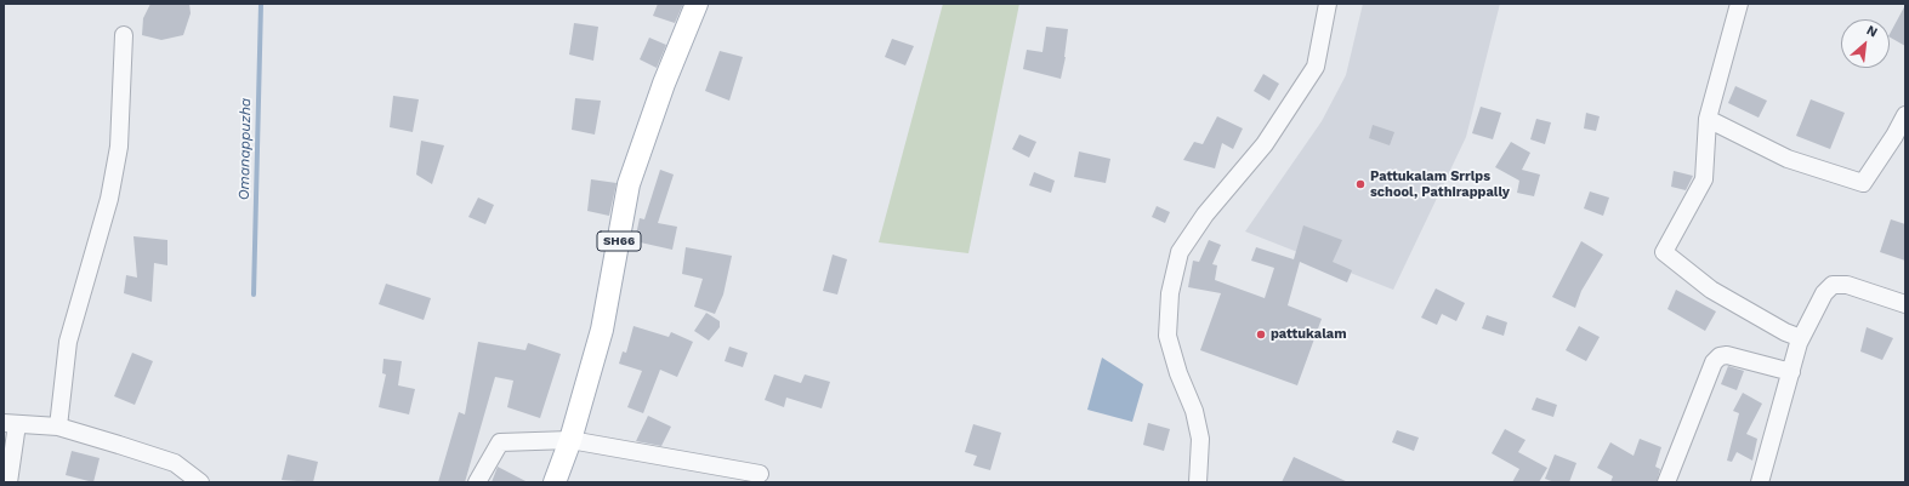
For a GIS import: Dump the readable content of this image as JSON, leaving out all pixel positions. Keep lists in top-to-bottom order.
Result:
{
  "streets": {
    "main road": ["SH66"]
  },
  "water": ["Omanappuzha"],
  "places": ["Pattukalam Srrlps school, Pathirappally", "pattukalam"],
  "north": "top right"
}
